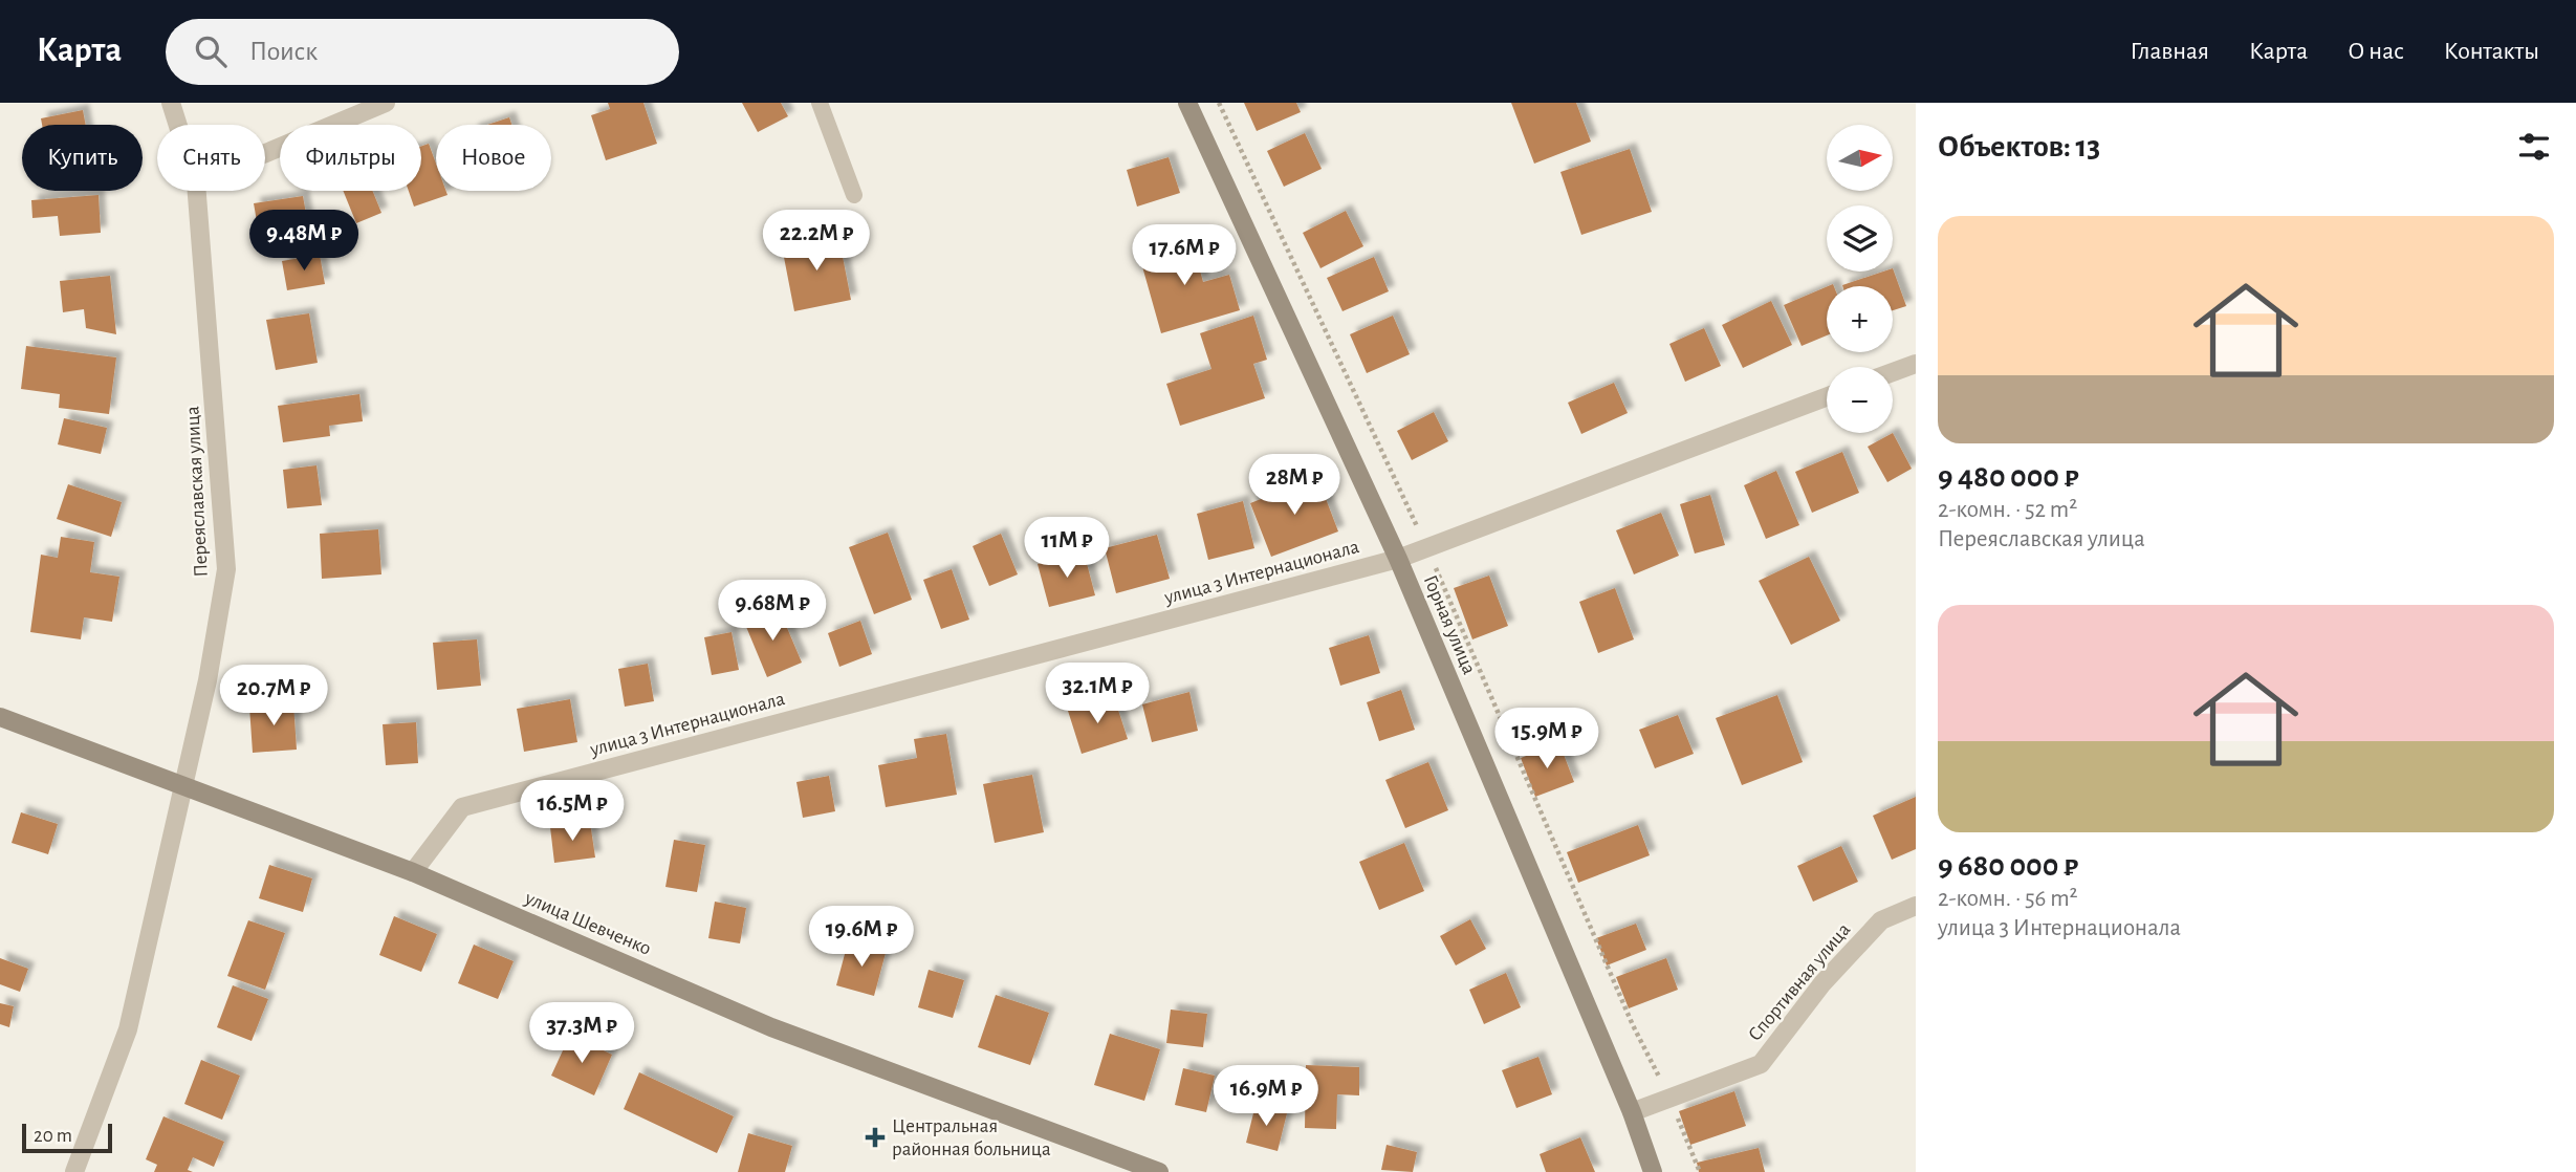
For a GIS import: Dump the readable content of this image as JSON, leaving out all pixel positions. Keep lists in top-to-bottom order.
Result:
{
  "streets": {
    "main road": ["Горная улица", "улица Шевченко"],
    "street": ["Переяславская улица", "улица 3 Интернационала", "Спортивная улица"]
  },
  "crossings": [
    ["Переяславская улица", "улица Шевченко"],
    ["улица 3 Интернационала", "Горная улица"],
    ["улица 3 Интернационала", "улица Шевченко"],
    ["Горная улица", "Спортивная улица"]
  ],
  "places": {
    "health": ["Центральная районная больница"]
  },
  "scale_bar": "20 m",
  "north": "right",
  "page": {
    "header": "Карта",
    "search": "Поиск",
    "nav": [
      "Главная",
      "Карта",
      "О нас",
      "Контакты"
    ],
    "heading": "Объектов: 13",
    "map_buttons": ["+", "−"],
    "chip": [
      "Купить",
      "Снять",
      "Фильтры",
      "Новое"
    ],
    "list": [
      {
        "name": "9 480 000 ₽",
        "note": "2-комн. · 52 m² · Переяславская улица"
      },
      {
        "name": "9 680 000 ₽",
        "note": "2-комн. · 56 m² · улица 3 Интернационала"
      }
    ],
    "price": [
      "9.48M ₽",
      "22.2M ₽",
      "17.6M ₽",
      "28M ₽",
      "11M ₽",
      "9.68M ₽",
      "32.1M ₽",
      "20.7M ₽",
      "15.9M ₽",
      "16.5M ₽",
      "19.6M ₽",
      "37.3M ₽",
      "16.9M ₽"
    ],
    "scale": "20 m"
  }
}
